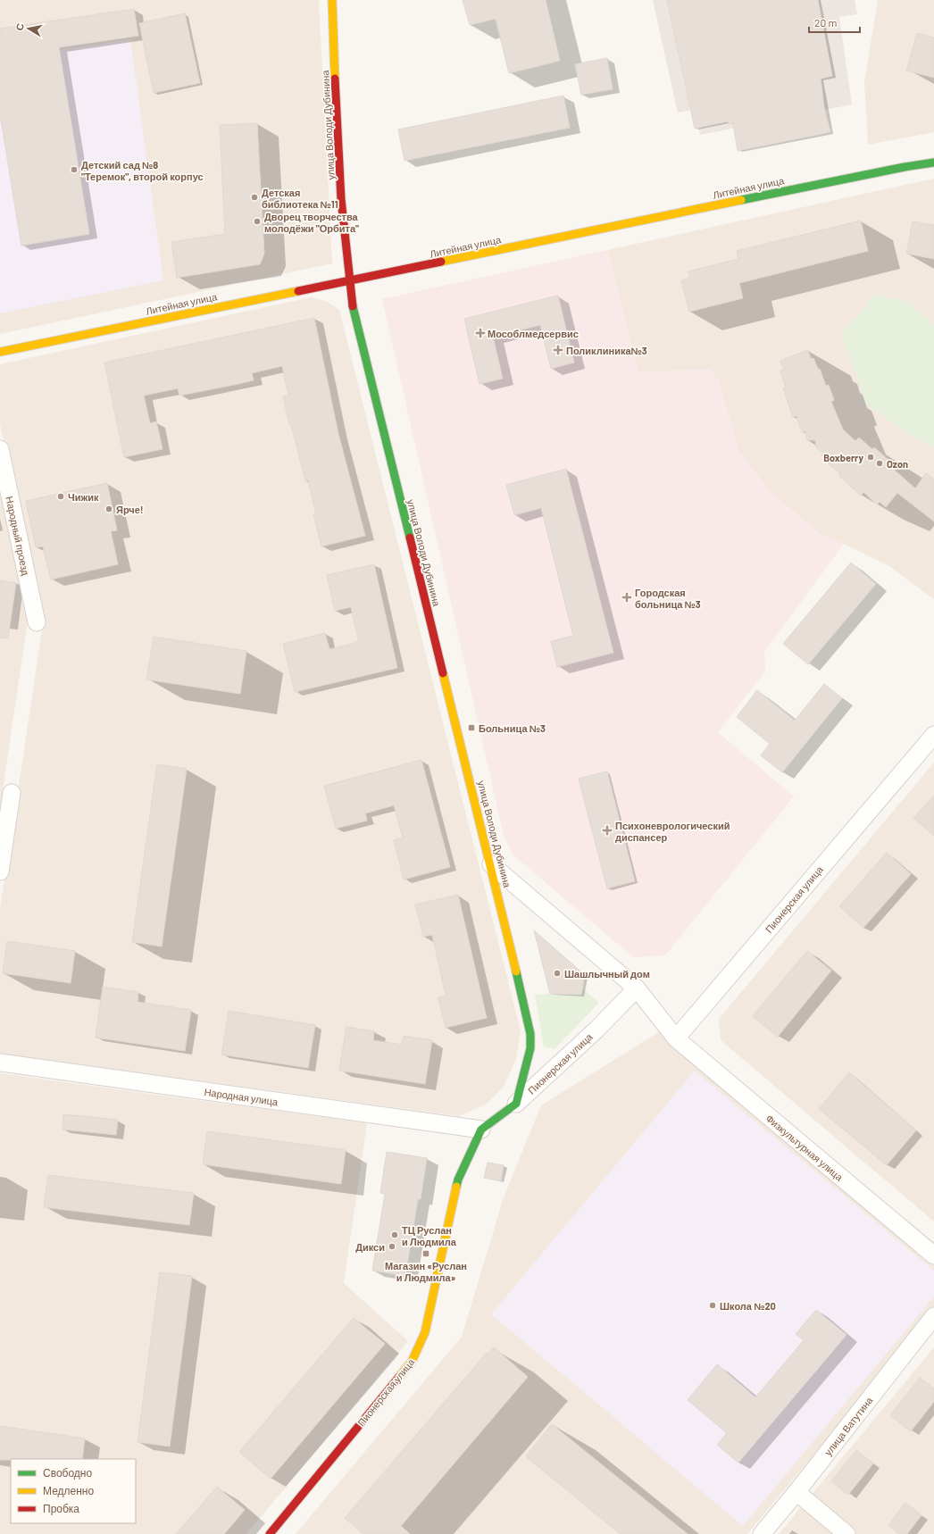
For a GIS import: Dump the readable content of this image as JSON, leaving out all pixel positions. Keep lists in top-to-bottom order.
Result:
{
  "streets": {
    "street": [
      "улица Володи Дубинина",
      "Литейная улица",
      "Народный проезд",
      "Пионерская улица",
      "Народная улица",
      "Физкультурная улица",
      "улица Ватутина"
    ]
  },
  "crossings": [
    ["улица Володи Дубинина", "Литейная улица"],
    ["улица Володи Дубинина", "Пионерская улица"],
    ["Пионерская улица", "Народная улица"],
    ["Пионерская улица", "Физкультурная улица"]
  ],
  "places": {
    "other": [
      "Детский сад №8 \"Теремок\", второй корпус",
      "Детская библиотека №11",
      "Дворец творчества молодёжи \"Орбита\"",
      "Boxberry",
      "Ozon",
      "Чижик",
      "Ярче!",
      "Шашлычный дом",
      "ТЦ Руслан и Людмила",
      "Дикси",
      "Школа №20"
    ],
    "health": [
      "Мособлмедсервис",
      "Поликлиника№3",
      "Городская больница №3",
      "Психоневрологический диспансер"
    ],
    "transit": ["Больница №3", "Магазин «Руслан и Людмила»"]
  },
  "legend": ["Свободно", "Медленно", "Пробка"],
  "scale_bar": "20 m",
  "north": "left"
}
